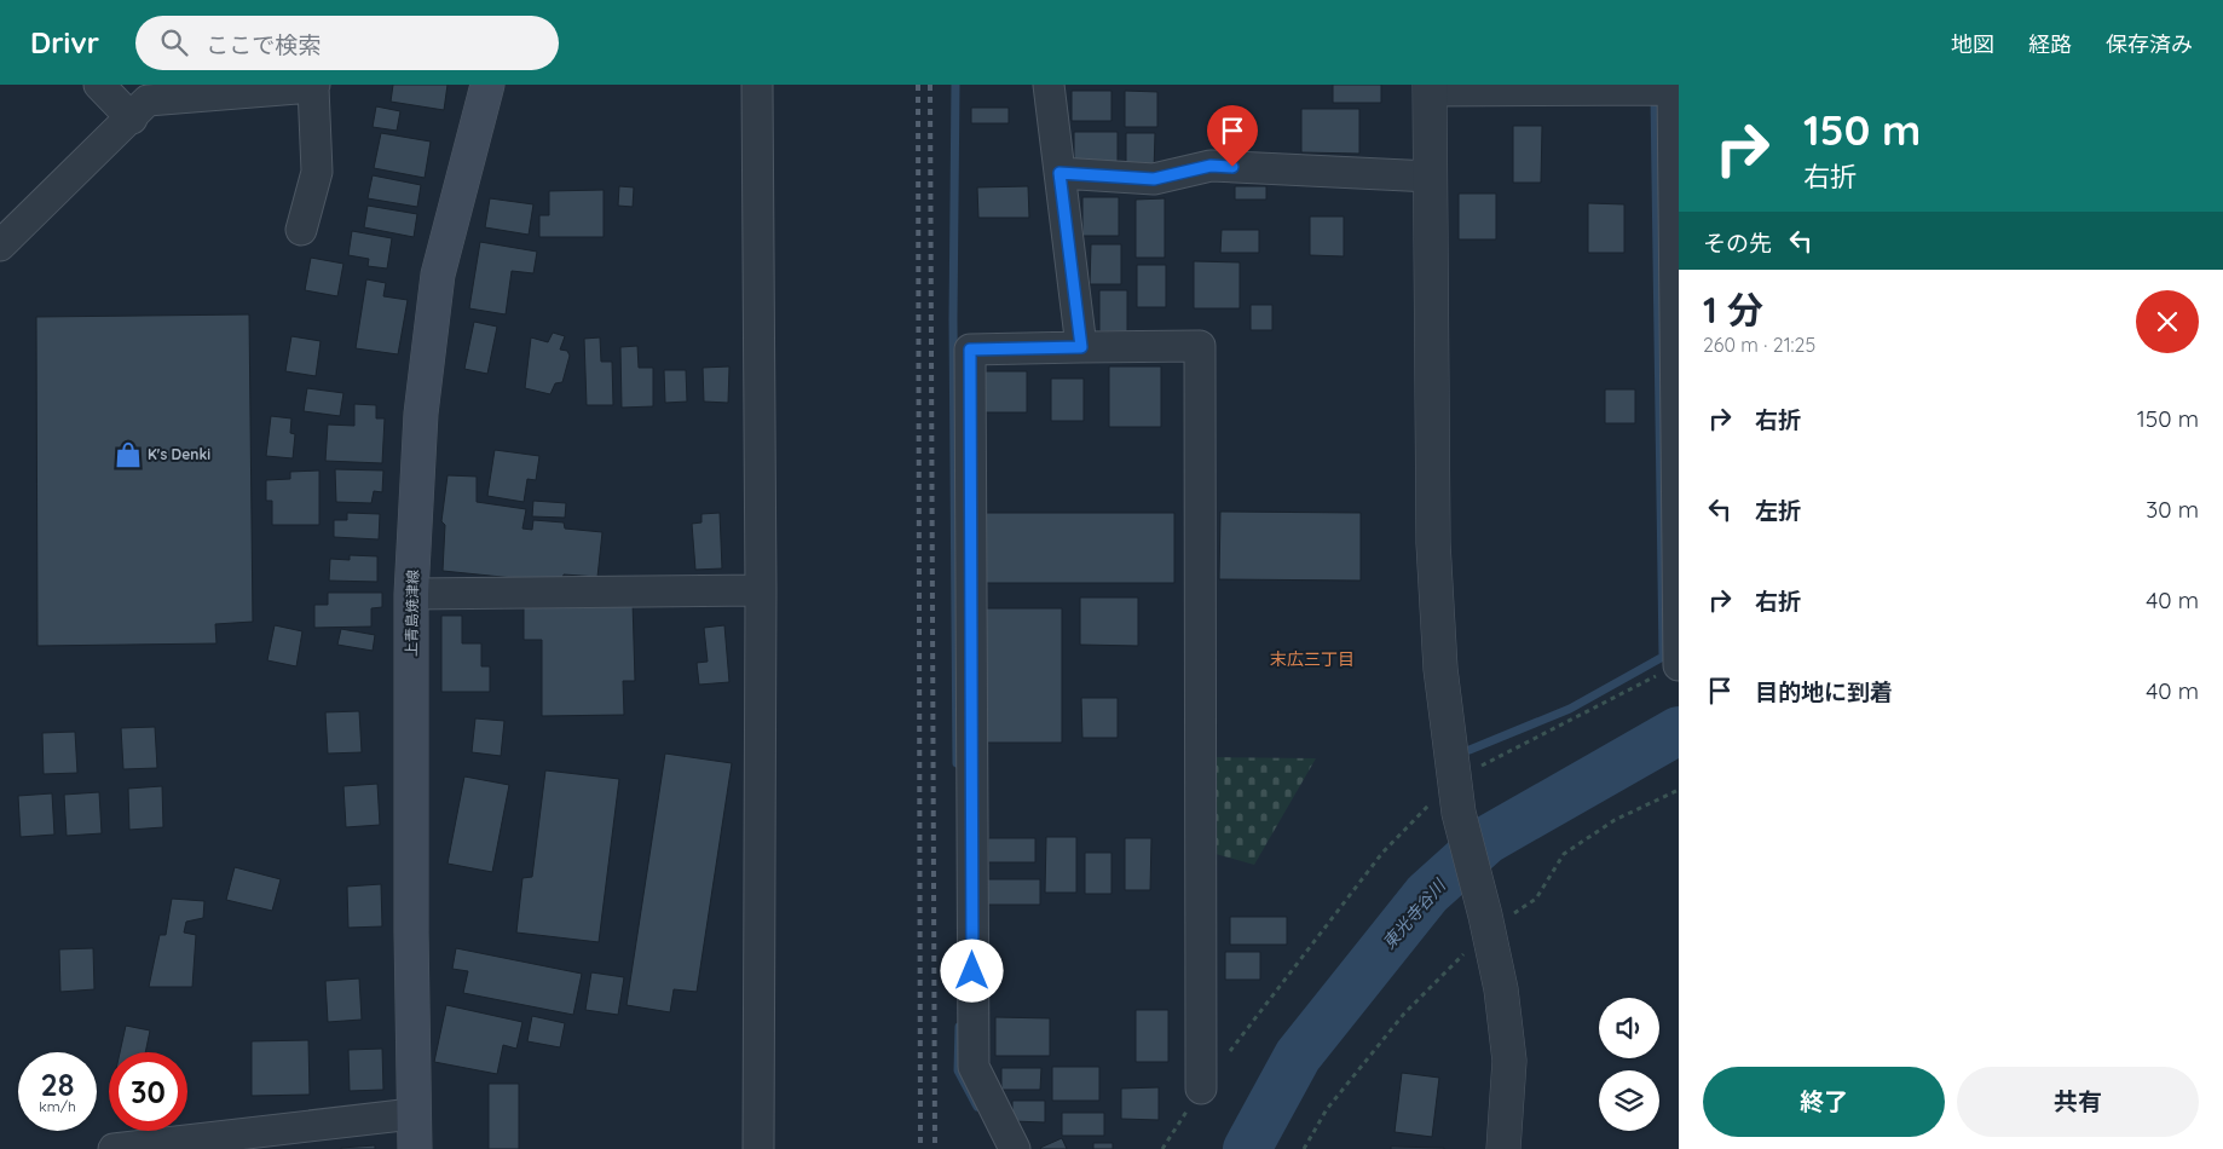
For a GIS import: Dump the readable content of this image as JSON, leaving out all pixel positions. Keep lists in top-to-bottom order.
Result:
{
  "streets": {
    "main road": ["上青島焼津線"]
  },
  "districts": ["末広三丁目"],
  "water": ["東光寺谷川"],
  "places": {
    "shop": ["K's Denki"]
  },
  "page": {
    "header": "Drivr",
    "search": "ここで検索",
    "nav": ["地図", "経路", "保存済み"],
    "turn": ["150 m", "右折"],
    "then": "その先",
    "heading": ["1 分", "260 m · 21:25"],
    "list": [
      {
        "name": "右折",
        "value": "150 m"
      },
      {
        "name": "左折",
        "value": "30 m"
      },
      {
        "name": "右折",
        "value": "40 m"
      },
      {
        "name": "目的地に到着",
        "value": "40 m"
      }
    ],
    "speed": "28 km/h",
    "limit": "30",
    "buttons": ["終了", "共有"]
  }
}
